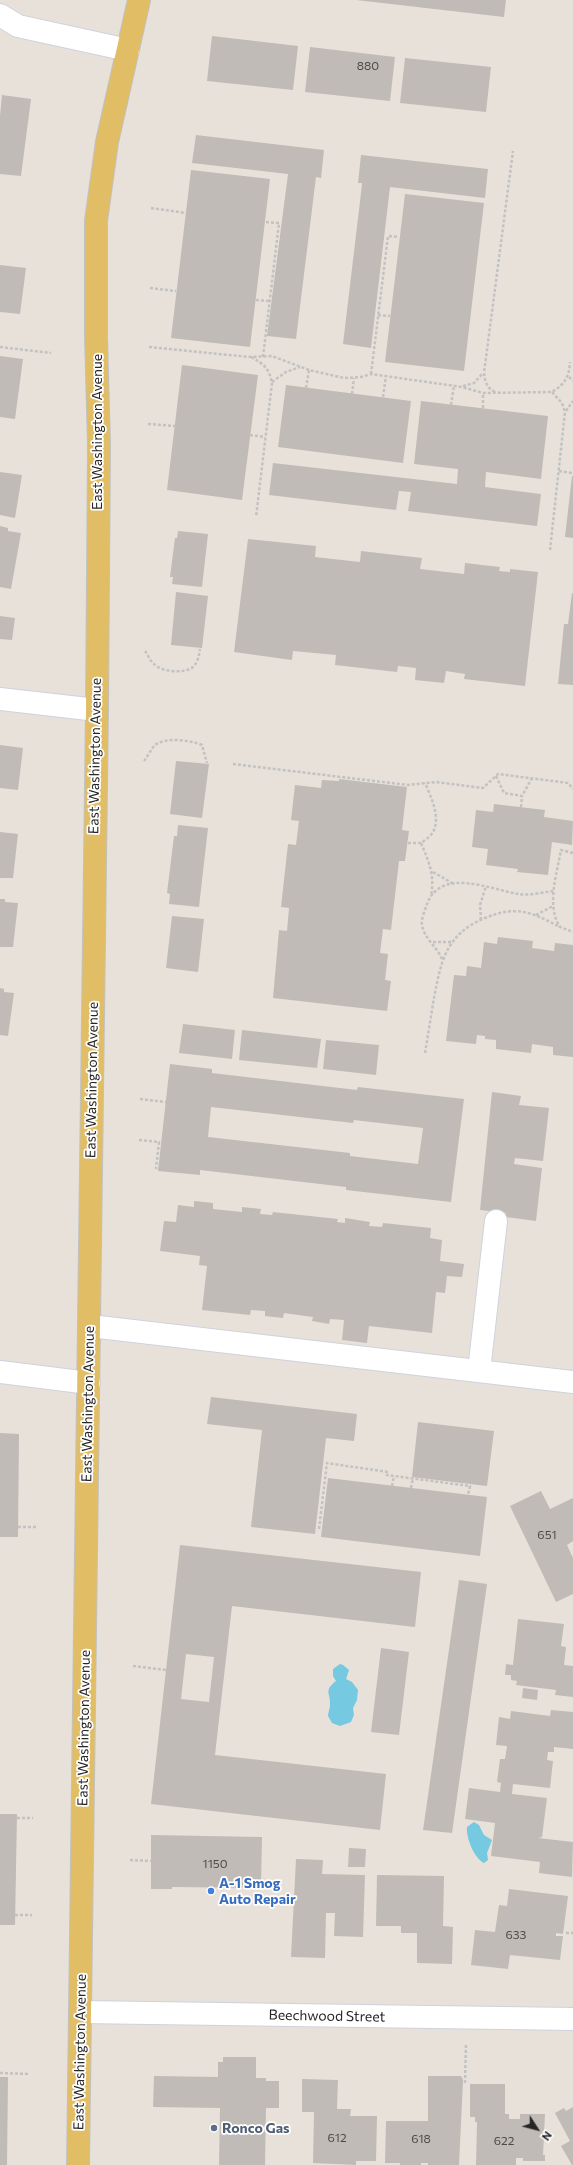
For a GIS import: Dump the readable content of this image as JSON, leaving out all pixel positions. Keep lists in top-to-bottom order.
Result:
{
  "streets": {
    "main road": ["East Washington Avenue"],
    "street": ["Beechwood Street"]
  },
  "crossings": [
    ["East Washington Avenue", "Beechwood Street"]
  ],
  "places": ["A-1 Smog Auto Repair", "Ronco Gas"],
  "house_numbers": [
    "880",
    "651",
    "1150",
    "633",
    "612",
    "618",
    "622"
  ],
  "north": "bottom right"
}
